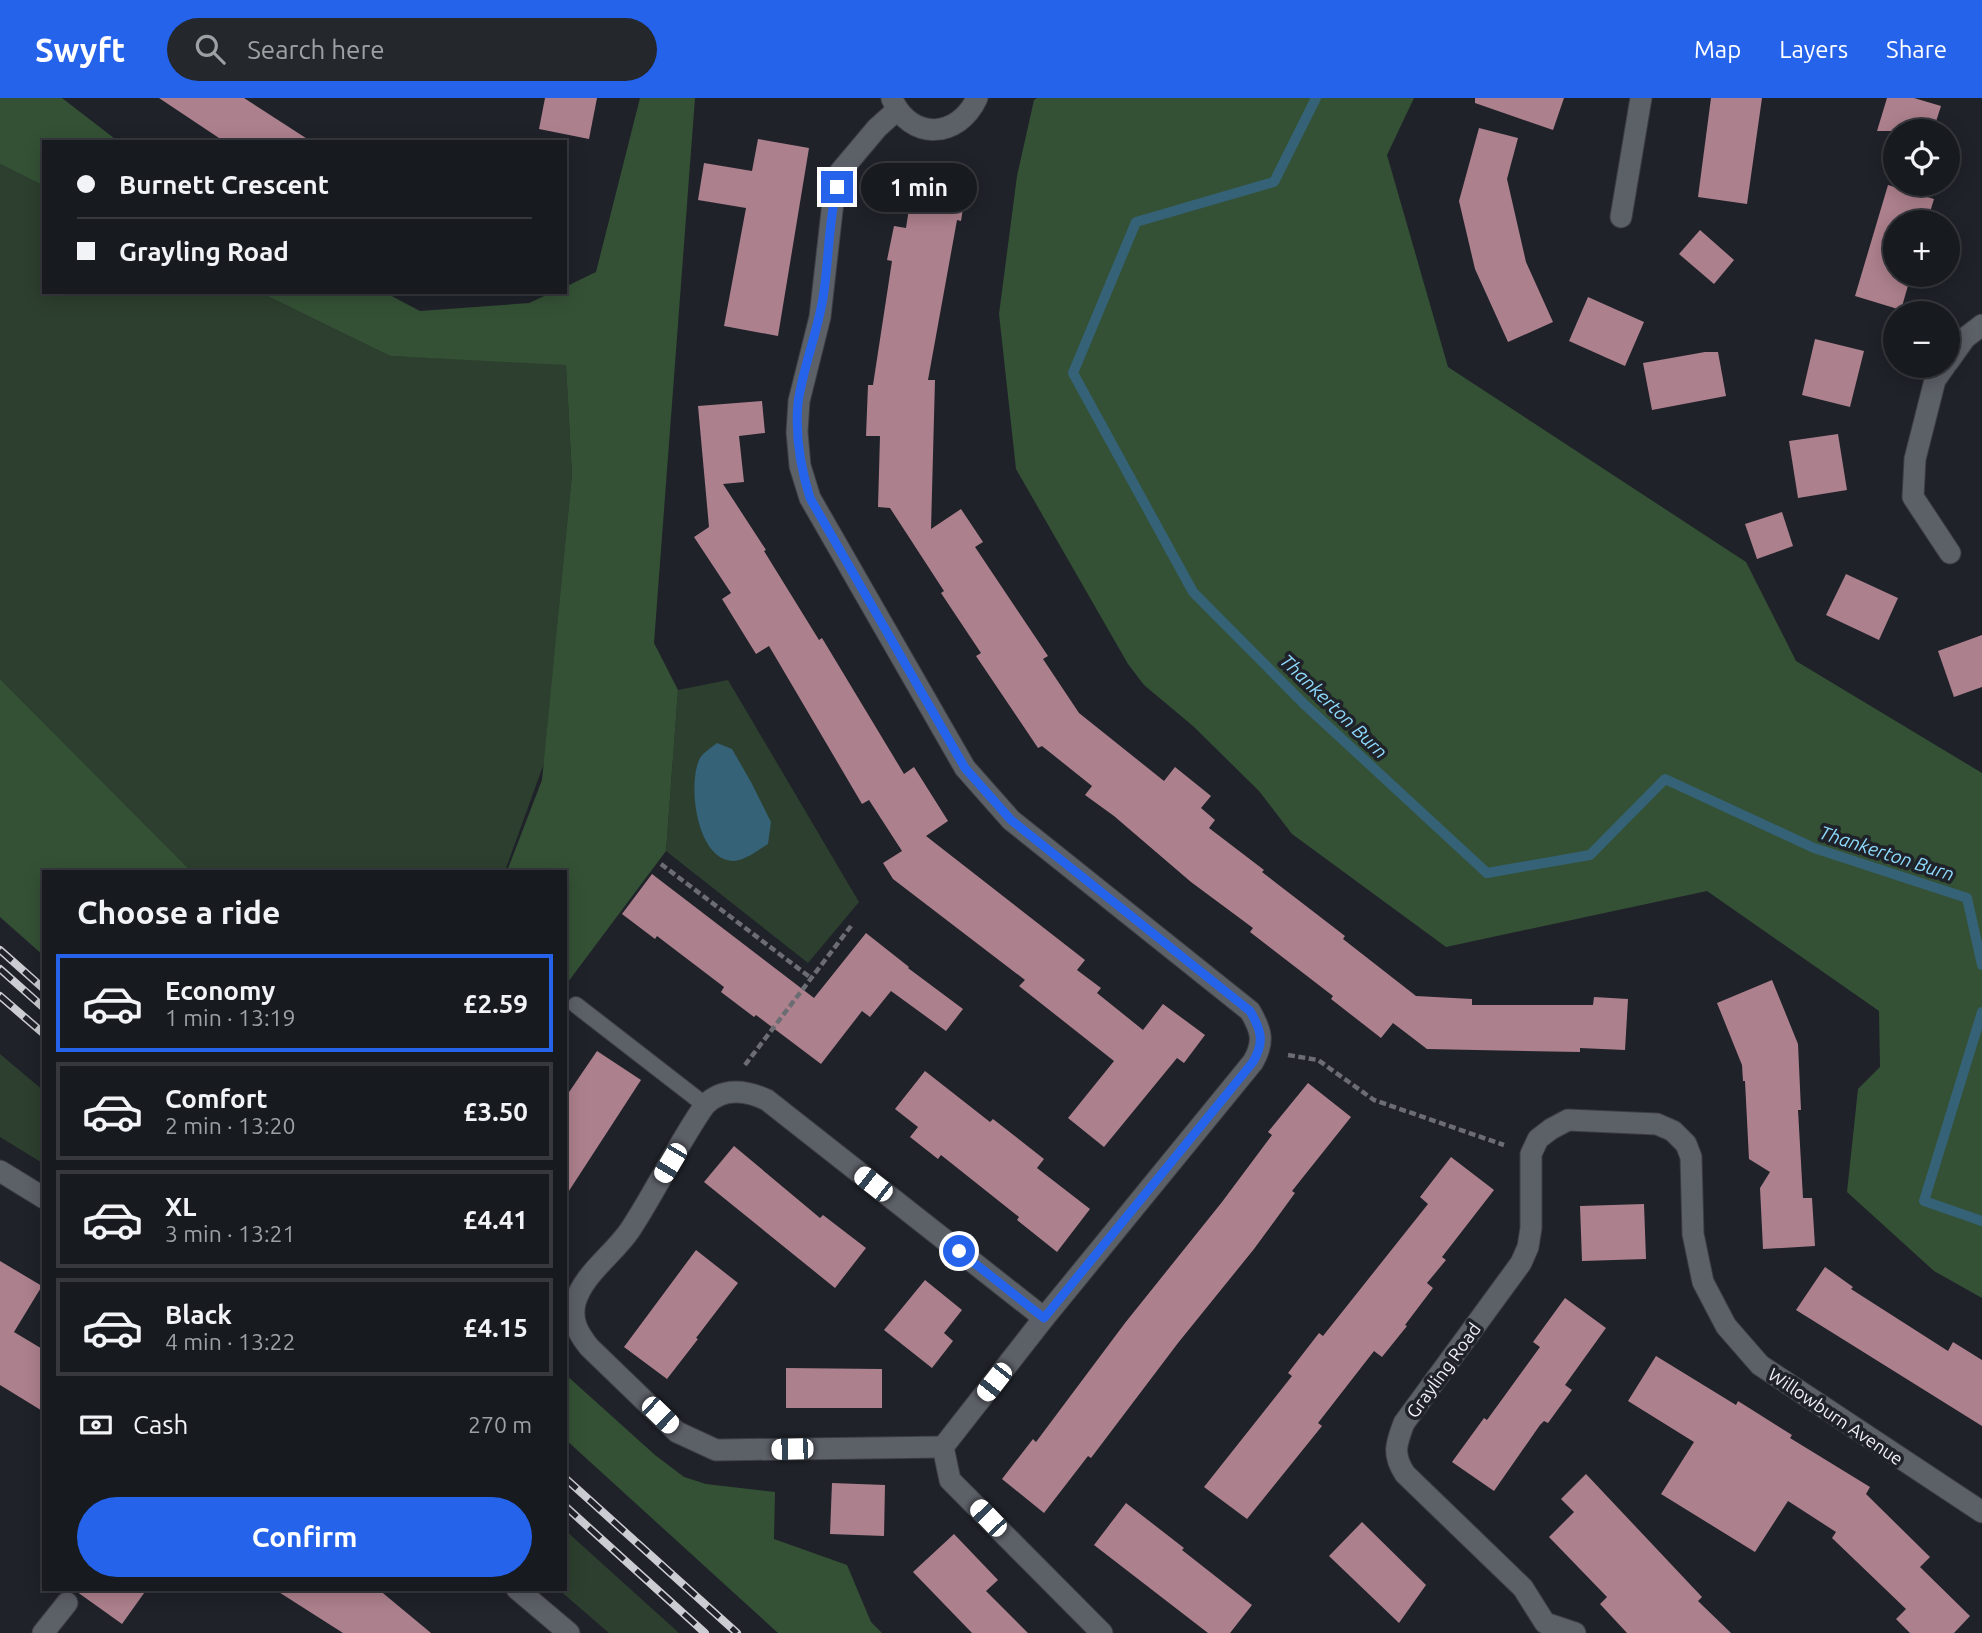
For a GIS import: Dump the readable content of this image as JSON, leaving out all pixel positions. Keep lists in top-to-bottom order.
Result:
{
  "streets": {
    "street": ["Grayling Road", "Willowburn Avenue"]
  },
  "crossings": [
    ["Grayling Road", "Willowburn Avenue"]
  ],
  "water": ["Thankerton Burn"],
  "page": {
    "header": "Swyft",
    "search": "Search here",
    "nav": ["Map", "Layers", "Share"],
    "map_buttons": ["+", "−"],
    "banner": ["Burnett Crescent", "Grayling Road"],
    "bubble": "1 min",
    "heading": "Choose a ride",
    "list": [
      {
        "name": "Economy",
        "note": "1 min · 13:19",
        "value": "£2.59"
      },
      {
        "name": "Comfort",
        "note": "2 min · 13:20",
        "value": "£3.50"
      },
      {
        "name": "XL",
        "note": "3 min · 13:21",
        "value": "£4.41"
      },
      {
        "name": "Black",
        "note": "4 min · 13:22",
        "value": "£4.15"
      }
    ],
    "pay": ["Cash", "270 m"],
    "buttons": "Confirm"
  }
}
